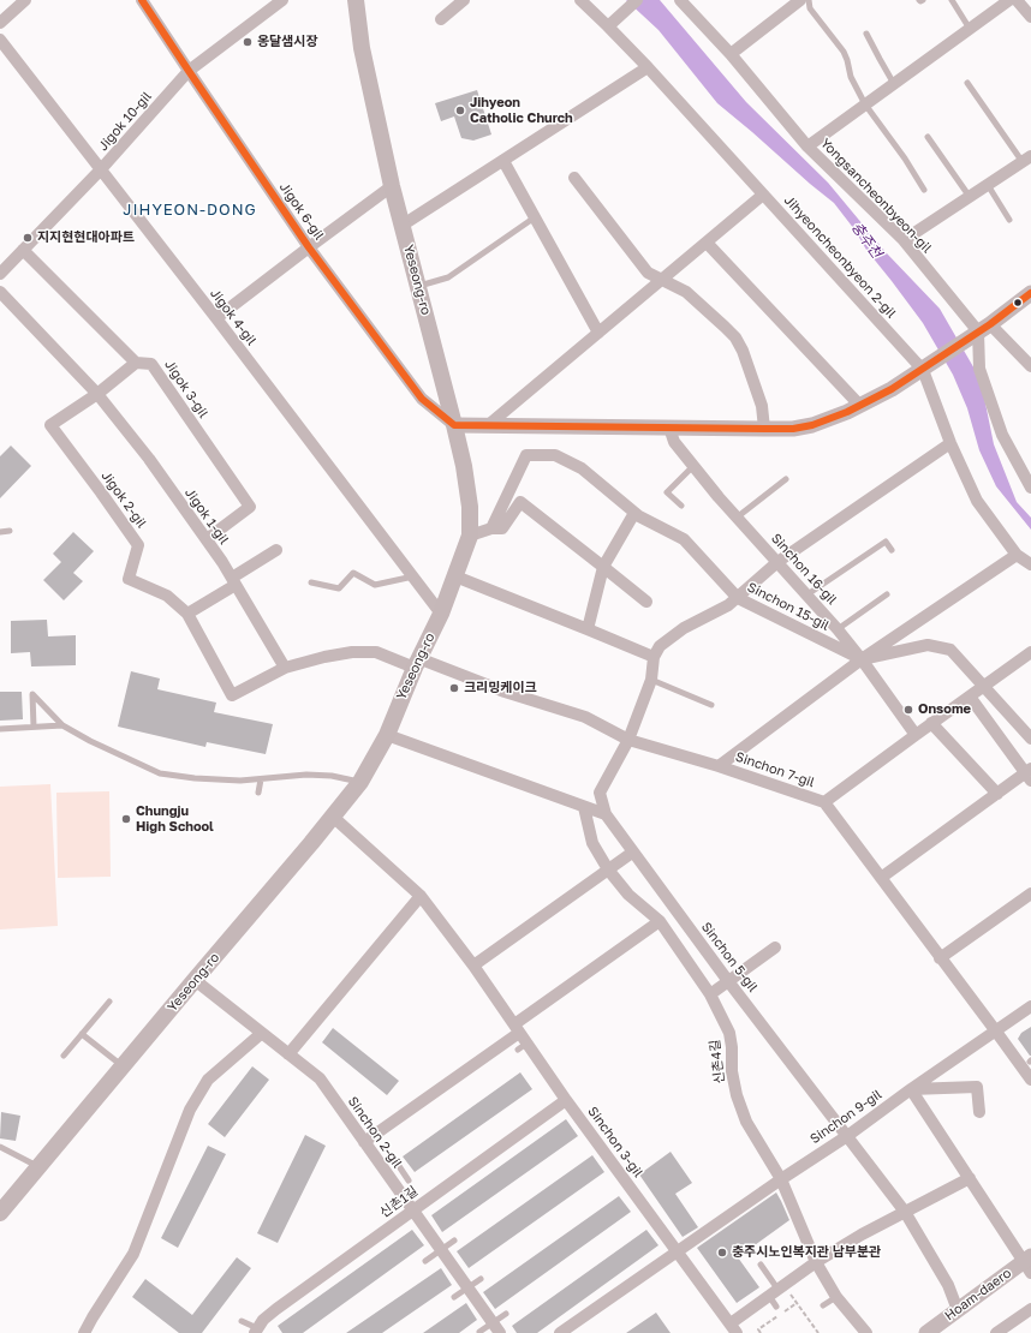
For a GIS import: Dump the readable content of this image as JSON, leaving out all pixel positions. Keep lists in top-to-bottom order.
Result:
{
  "streets": {
    "main road": ["Yeseong-ro"],
    "street": [
      "Jigok 10-gil",
      "Yongsancheonbyeon-gil",
      "Jigok 6-gil",
      "Jihyeoncheonbyeon 2-gil",
      "Jigok 4-gil",
      "Jigok 3-gil",
      "Jigok 2-gil",
      "Jigok 1-gil",
      "Sinchon 16-gil",
      "Sinchon 15-gil",
      "Sinchon 7-gil",
      "Sinchon 5-gil",
      "신촌4길",
      "Sinchon 9-gil",
      "Sinchon 2-gil",
      "Sinchon 3-gil",
      "신촌1길",
      "Hoam-daero"
    ]
  },
  "crossings": [
    ["Jigok 10-gil", "Jigok 6-gil"],
    ["Jigok 10-gil", "Jigok 4-gil"],
    ["Jigok 10-gil", "Jigok 3-gil"],
    ["Jigok 6-gil", "Yeseong-ro"],
    ["Yeseong-ro", "Jigok 4-gil"],
    ["Yeseong-ro", "Sinchon 7-gil"],
    ["Yeseong-ro", "Sinchon 2-gil"],
    ["Yeseong-ro", "Sinchon 3-gil"],
    ["Jigok 3-gil", "Jigok 1-gil"],
    ["Jigok 2-gil", "Jigok 1-gil"],
    ["Sinchon 16-gil", "Sinchon 15-gil"],
    ["Sinchon 7-gil", "Sinchon 9-gil"],
    ["Sinchon 5-gil", "Sinchon 9-gil"],
    ["Sinchon 5-gil", "Hoam-daero"],
    ["신촌4길", "Sinchon 9-gil"],
    ["Sinchon 9-gil", "Sinchon 3-gil"],
    ["Sinchon 2-gil", "신촌1길"],
    ["Sinchon 3-gil", "신촌1길"]
  ],
  "districts": ["JIHYEON-DONG"],
  "water": ["충주천"],
  "places": [
    "옹달샘시장",
    "Jihyeon Catholic Church",
    "지지현현대아파트",
    "크리밍케이크",
    "Onsome",
    "Chungju High School",
    "충주시노인복지관 남부분관"
  ]
}
